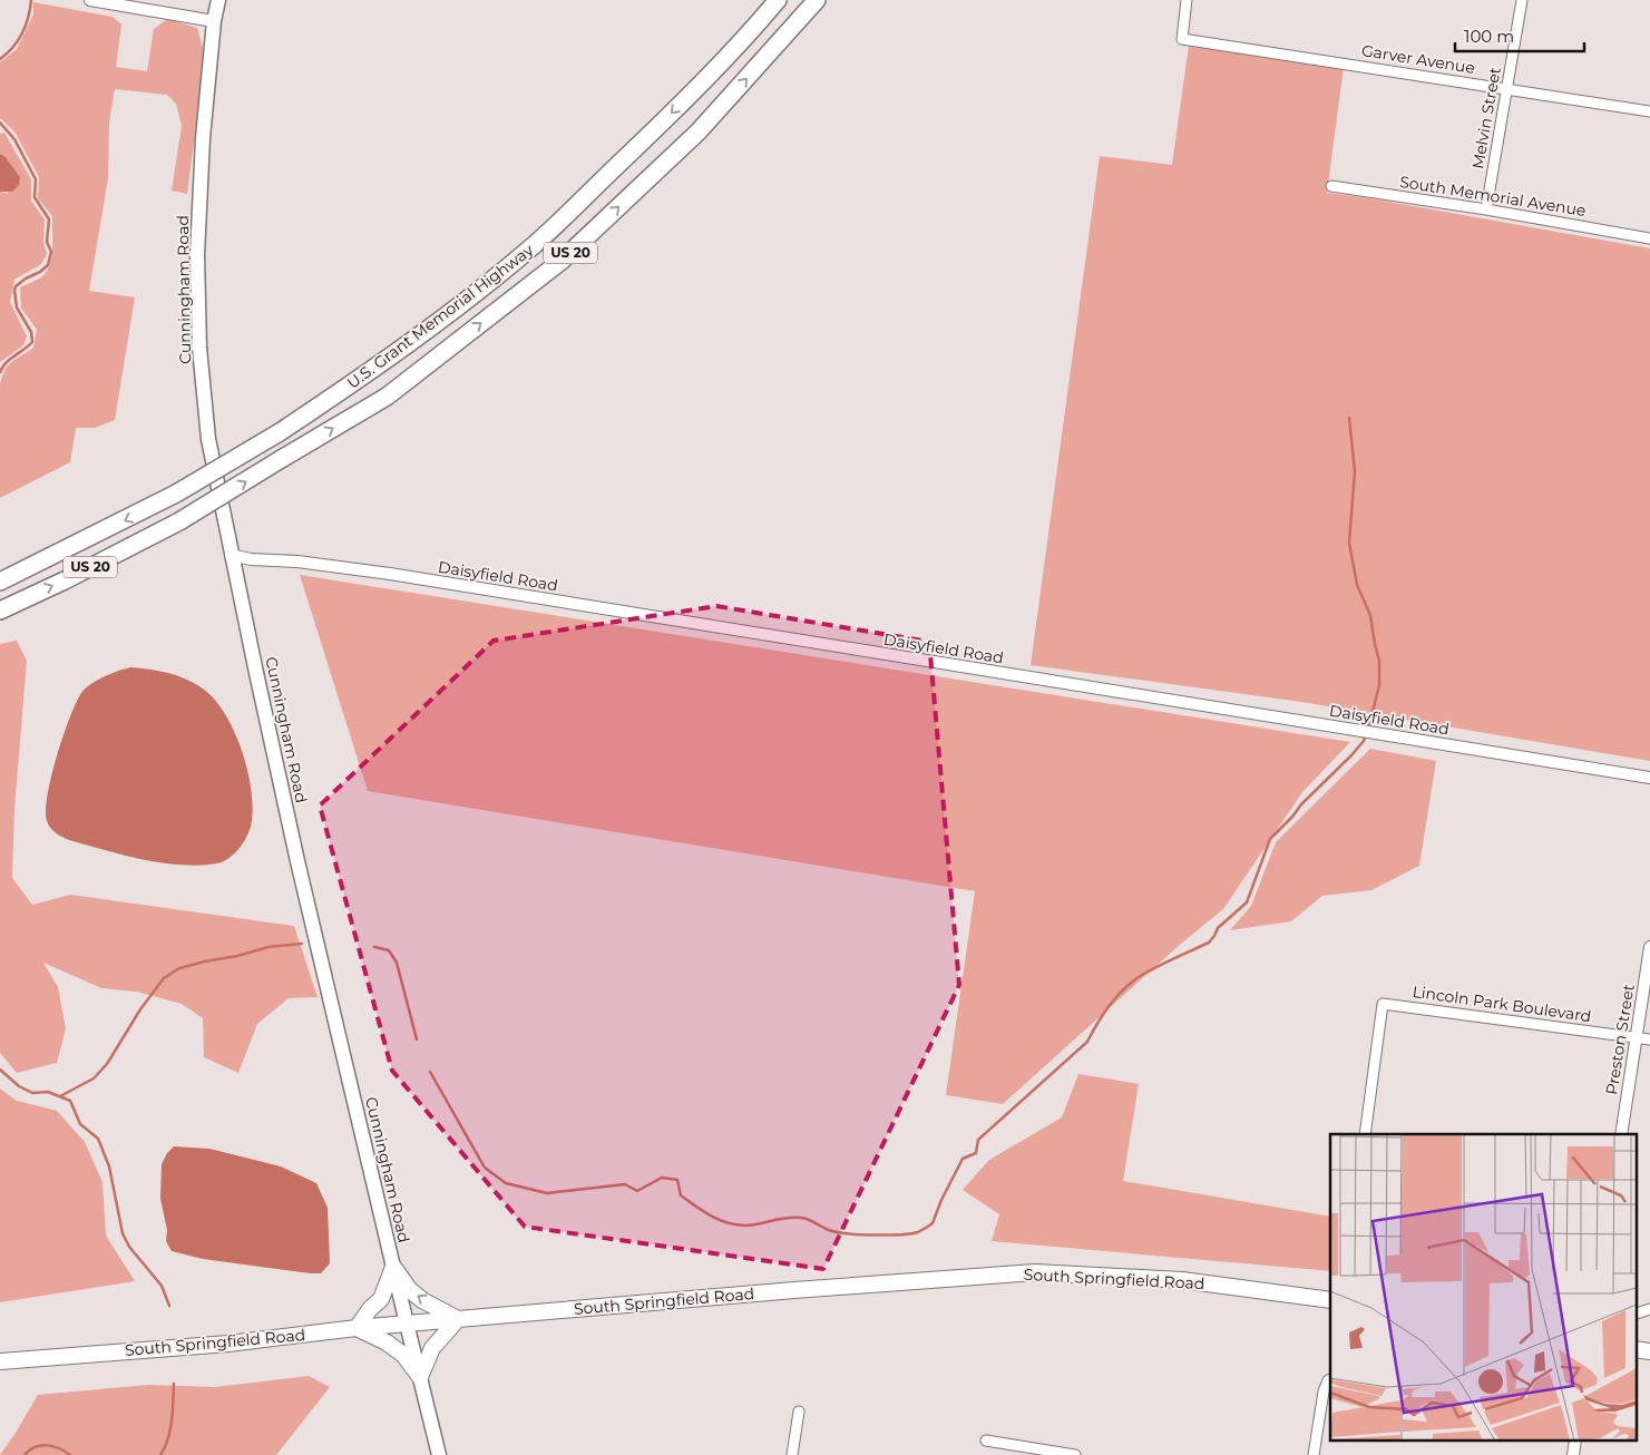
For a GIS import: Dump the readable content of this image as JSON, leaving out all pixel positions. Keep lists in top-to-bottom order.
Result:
{
  "streets": {
    "highway": ["US 20", "U.S. Grant Memorial Highway"],
    "main road": ["Cunningham Road", "South Springfield Road"],
    "street": [
      "Garver Avenue",
      "Melvin Street",
      "South Memorial Avenue",
      "Daisyfield Road",
      "Lincoln Park Boulevard",
      "Preston Street"
    ]
  },
  "crossings": [
    ["Garver Avenue", "Melvin Street"],
    ["Melvin Street", "South Memorial Avenue"],
    ["Cunningham Road", "Daisyfield Road"],
    ["Cunningham Road", "South Springfield Road"],
    ["Lincoln Park Boulevard", "Preston Street"]
  ],
  "scale_bar": "100 m"
}
